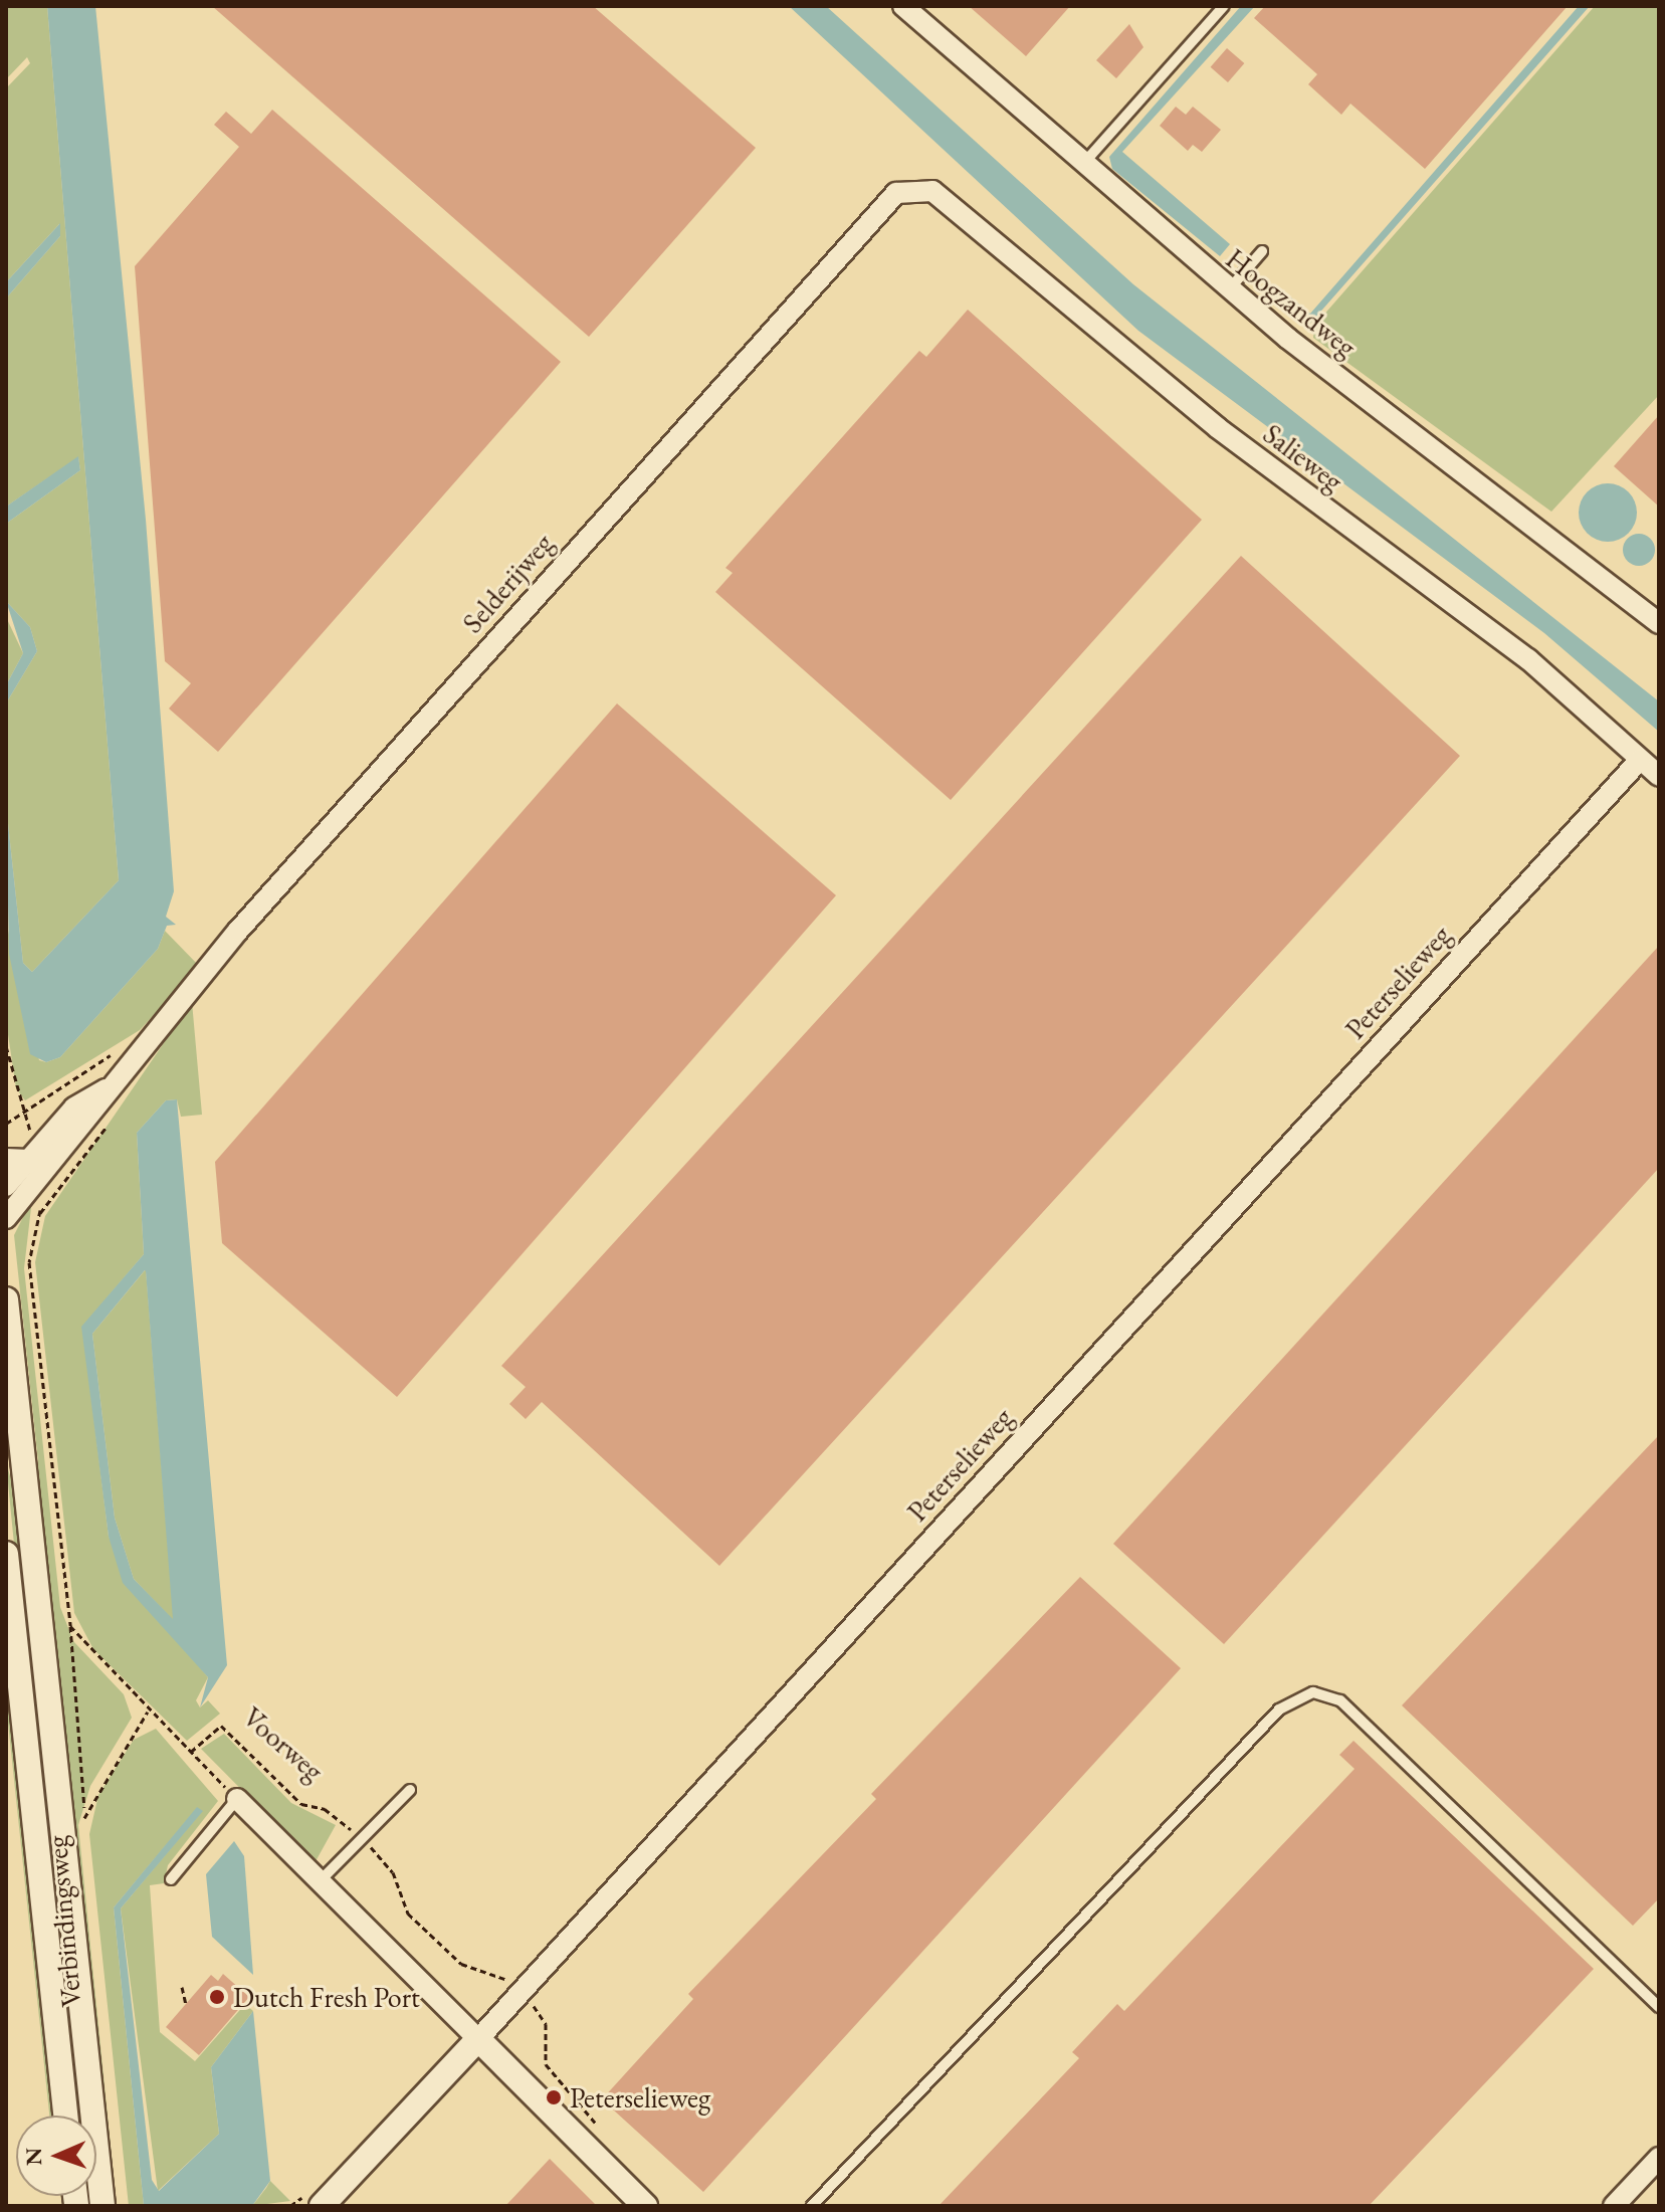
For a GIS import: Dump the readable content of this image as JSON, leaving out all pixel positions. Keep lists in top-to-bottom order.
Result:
{
  "streets": {
    "street": [
      "Hoogzandweg",
      "Salieweg",
      "Selderijweg",
      "Peterselieweg",
      "Verbindingsweg"
    ],
    "path": ["Voorweg"]
  },
  "crossings": [
    ["Salieweg", "Selderijweg"],
    ["Salieweg", "Peterselieweg"],
    ["Peterselieweg", "Voorweg"]
  ],
  "places": ["Dutch Fresh Port", "Peterselieweg"],
  "north": "left"
}
